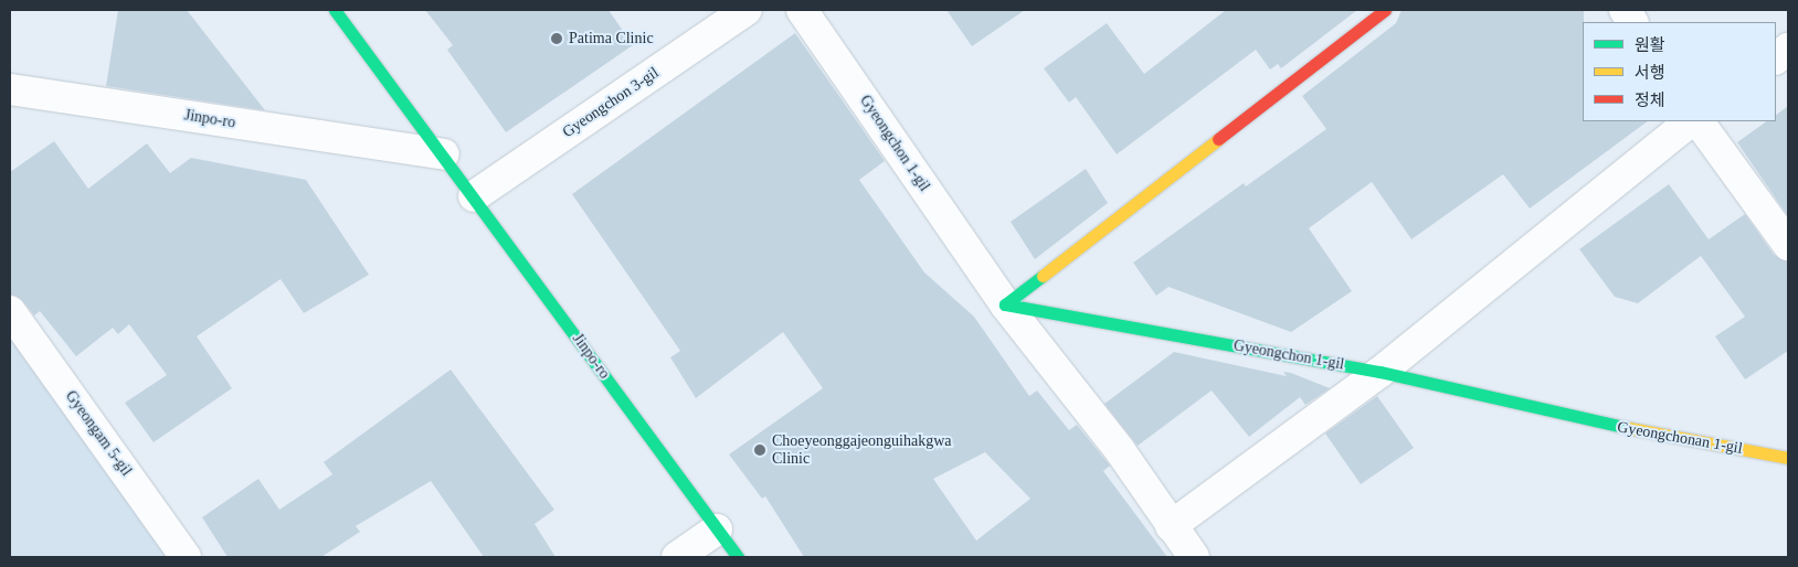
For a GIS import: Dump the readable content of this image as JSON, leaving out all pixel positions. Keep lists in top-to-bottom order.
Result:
{
  "streets": {
    "street": [
      "Gyeongchon 3-gil",
      "Jinpo-ro",
      "Gyeongchon 1-gil",
      "Gyeongam 5-gil",
      "Gyeongchonan 1-gil"
    ]
  },
  "crossings": [
    ["Gyeongchon 3-gil", "Jinpo-ro"],
    ["Gyeongchon 1-gil", "Gyeongchonan 1-gil"]
  ],
  "places": ["Patima Clinic", "Choeyeonggajeonguihakgwa Clinic"],
  "legend": ["원활", "서행", "정체"]
}
